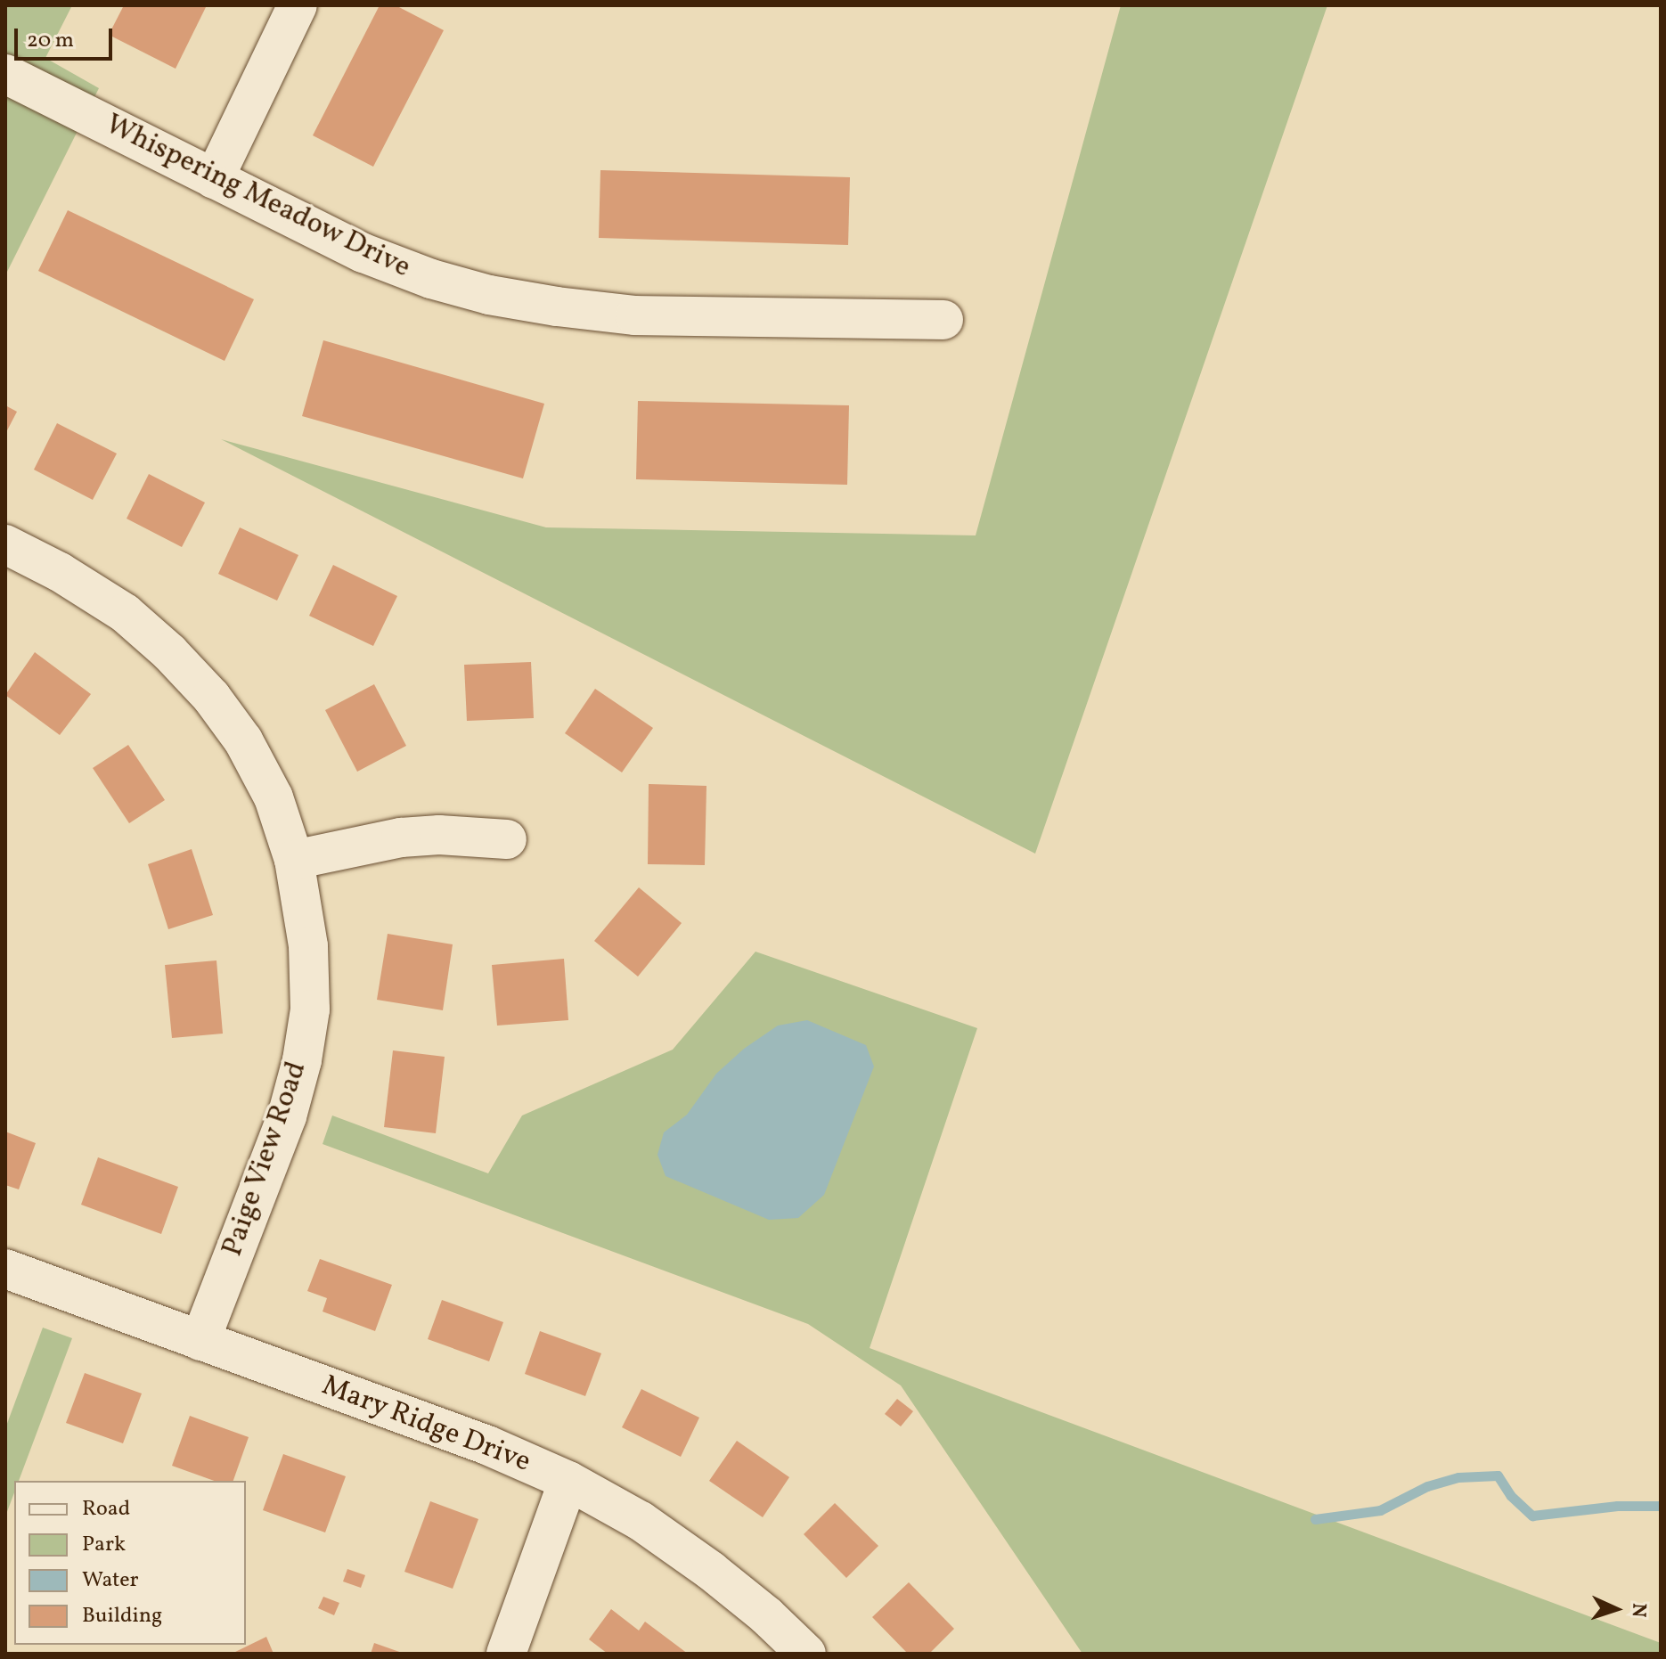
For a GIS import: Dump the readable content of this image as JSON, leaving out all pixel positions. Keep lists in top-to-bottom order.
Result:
{
  "streets": {
    "street": ["Whispering Meadow Drive", "Paige View Road", "Mary Ridge Drive"]
  },
  "crossings": [
    ["Paige View Road", "Mary Ridge Drive"]
  ],
  "legend": [
    "Road",
    "Park",
    "Water",
    "Building"
  ],
  "scale_bar": "20 m",
  "north": "right"
}
